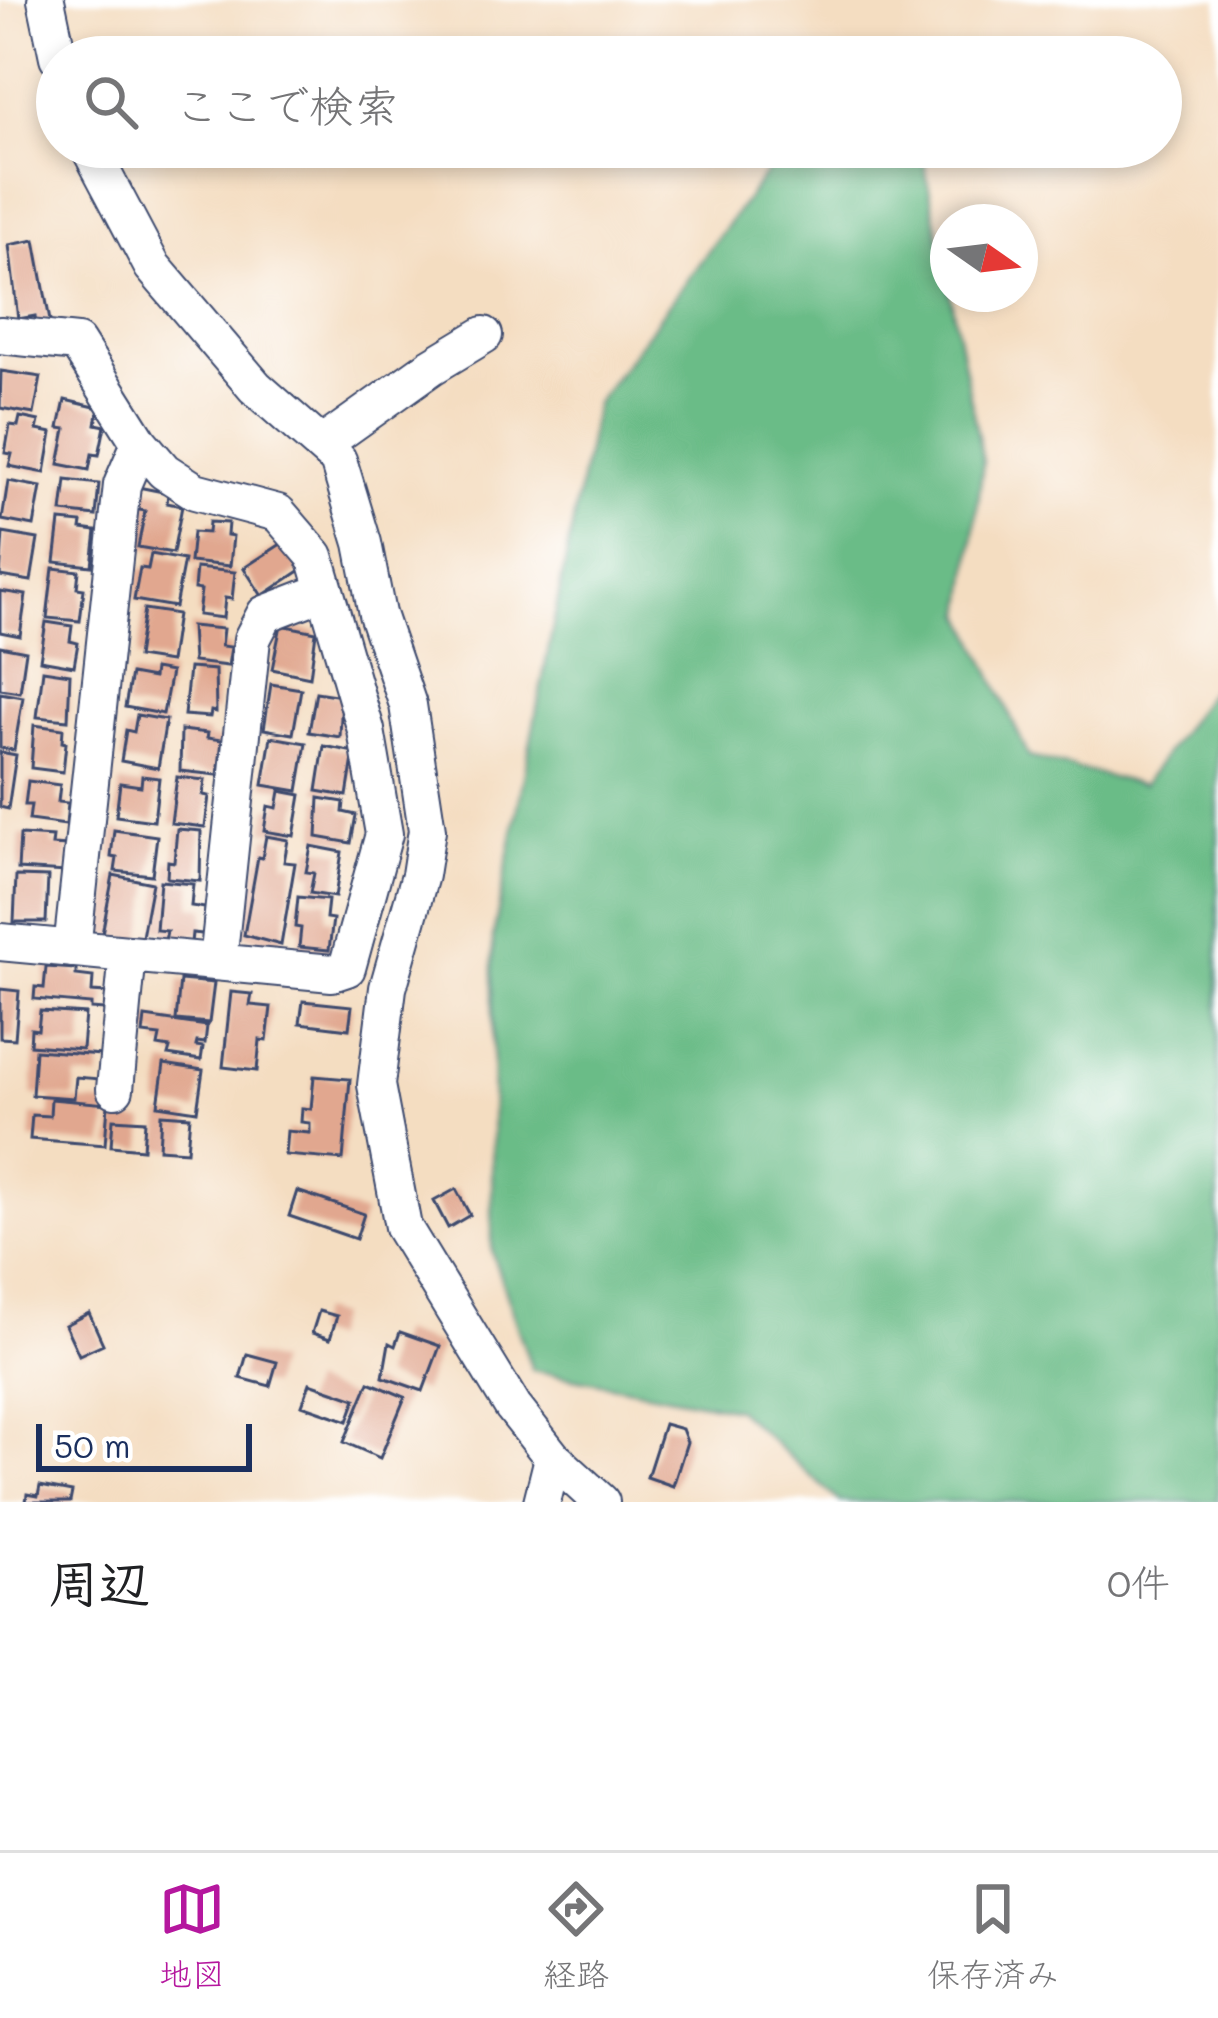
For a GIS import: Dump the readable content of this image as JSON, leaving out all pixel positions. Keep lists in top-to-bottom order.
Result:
{
  "scale_bar": "50 m",
  "north": "right",
  "page": {
    "search": "ここで検索",
    "scale": "50 m",
    "heading": ["周辺", "0件"],
    "nav": ["地図", "経路", "保存済み"]
  }
}
